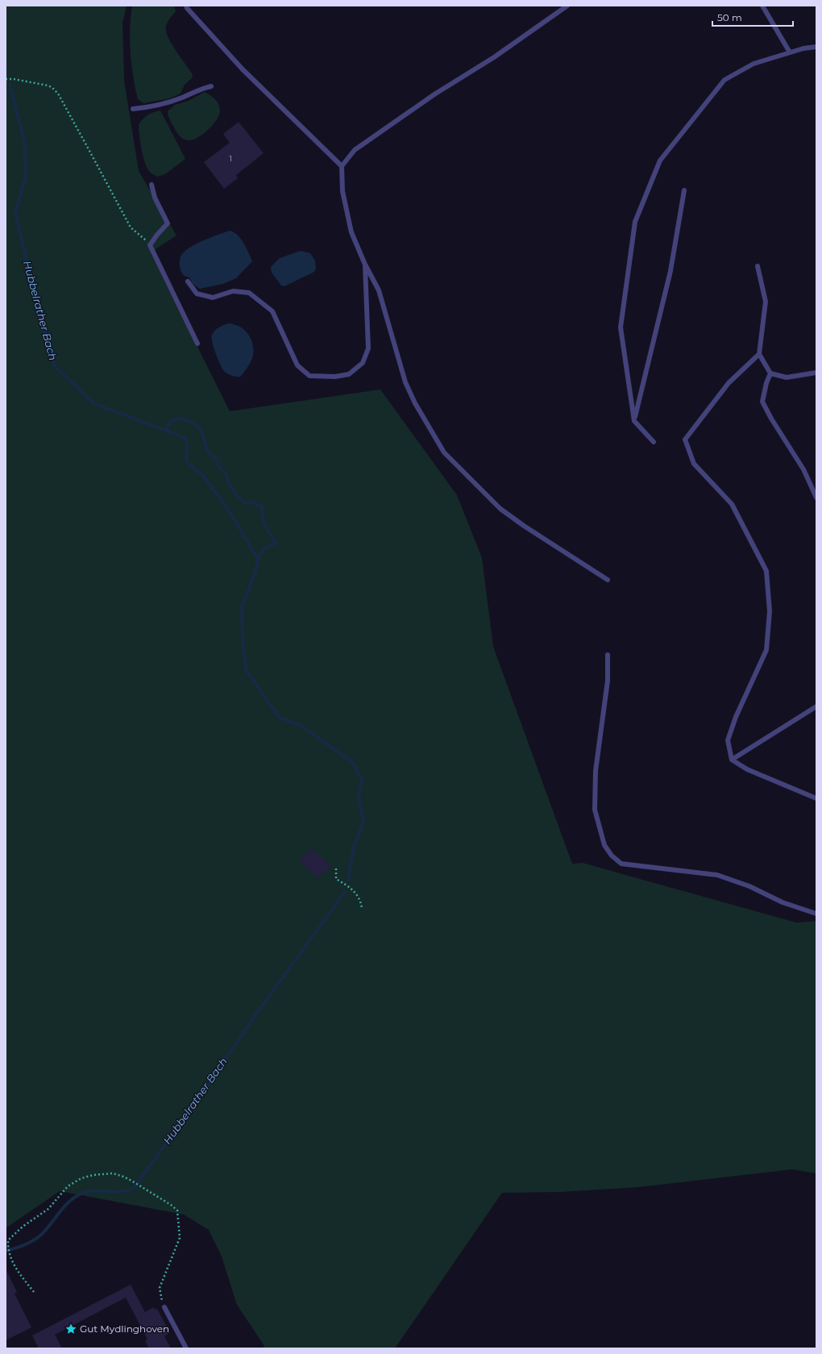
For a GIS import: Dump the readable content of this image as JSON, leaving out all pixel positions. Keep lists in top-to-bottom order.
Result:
{
  "water": ["Hubbelrather Bach"],
  "places": {
    "place": ["Gut Mydlinghoven"]
  },
  "house_numbers": ["1"],
  "scale_bar": "50 m"
}
